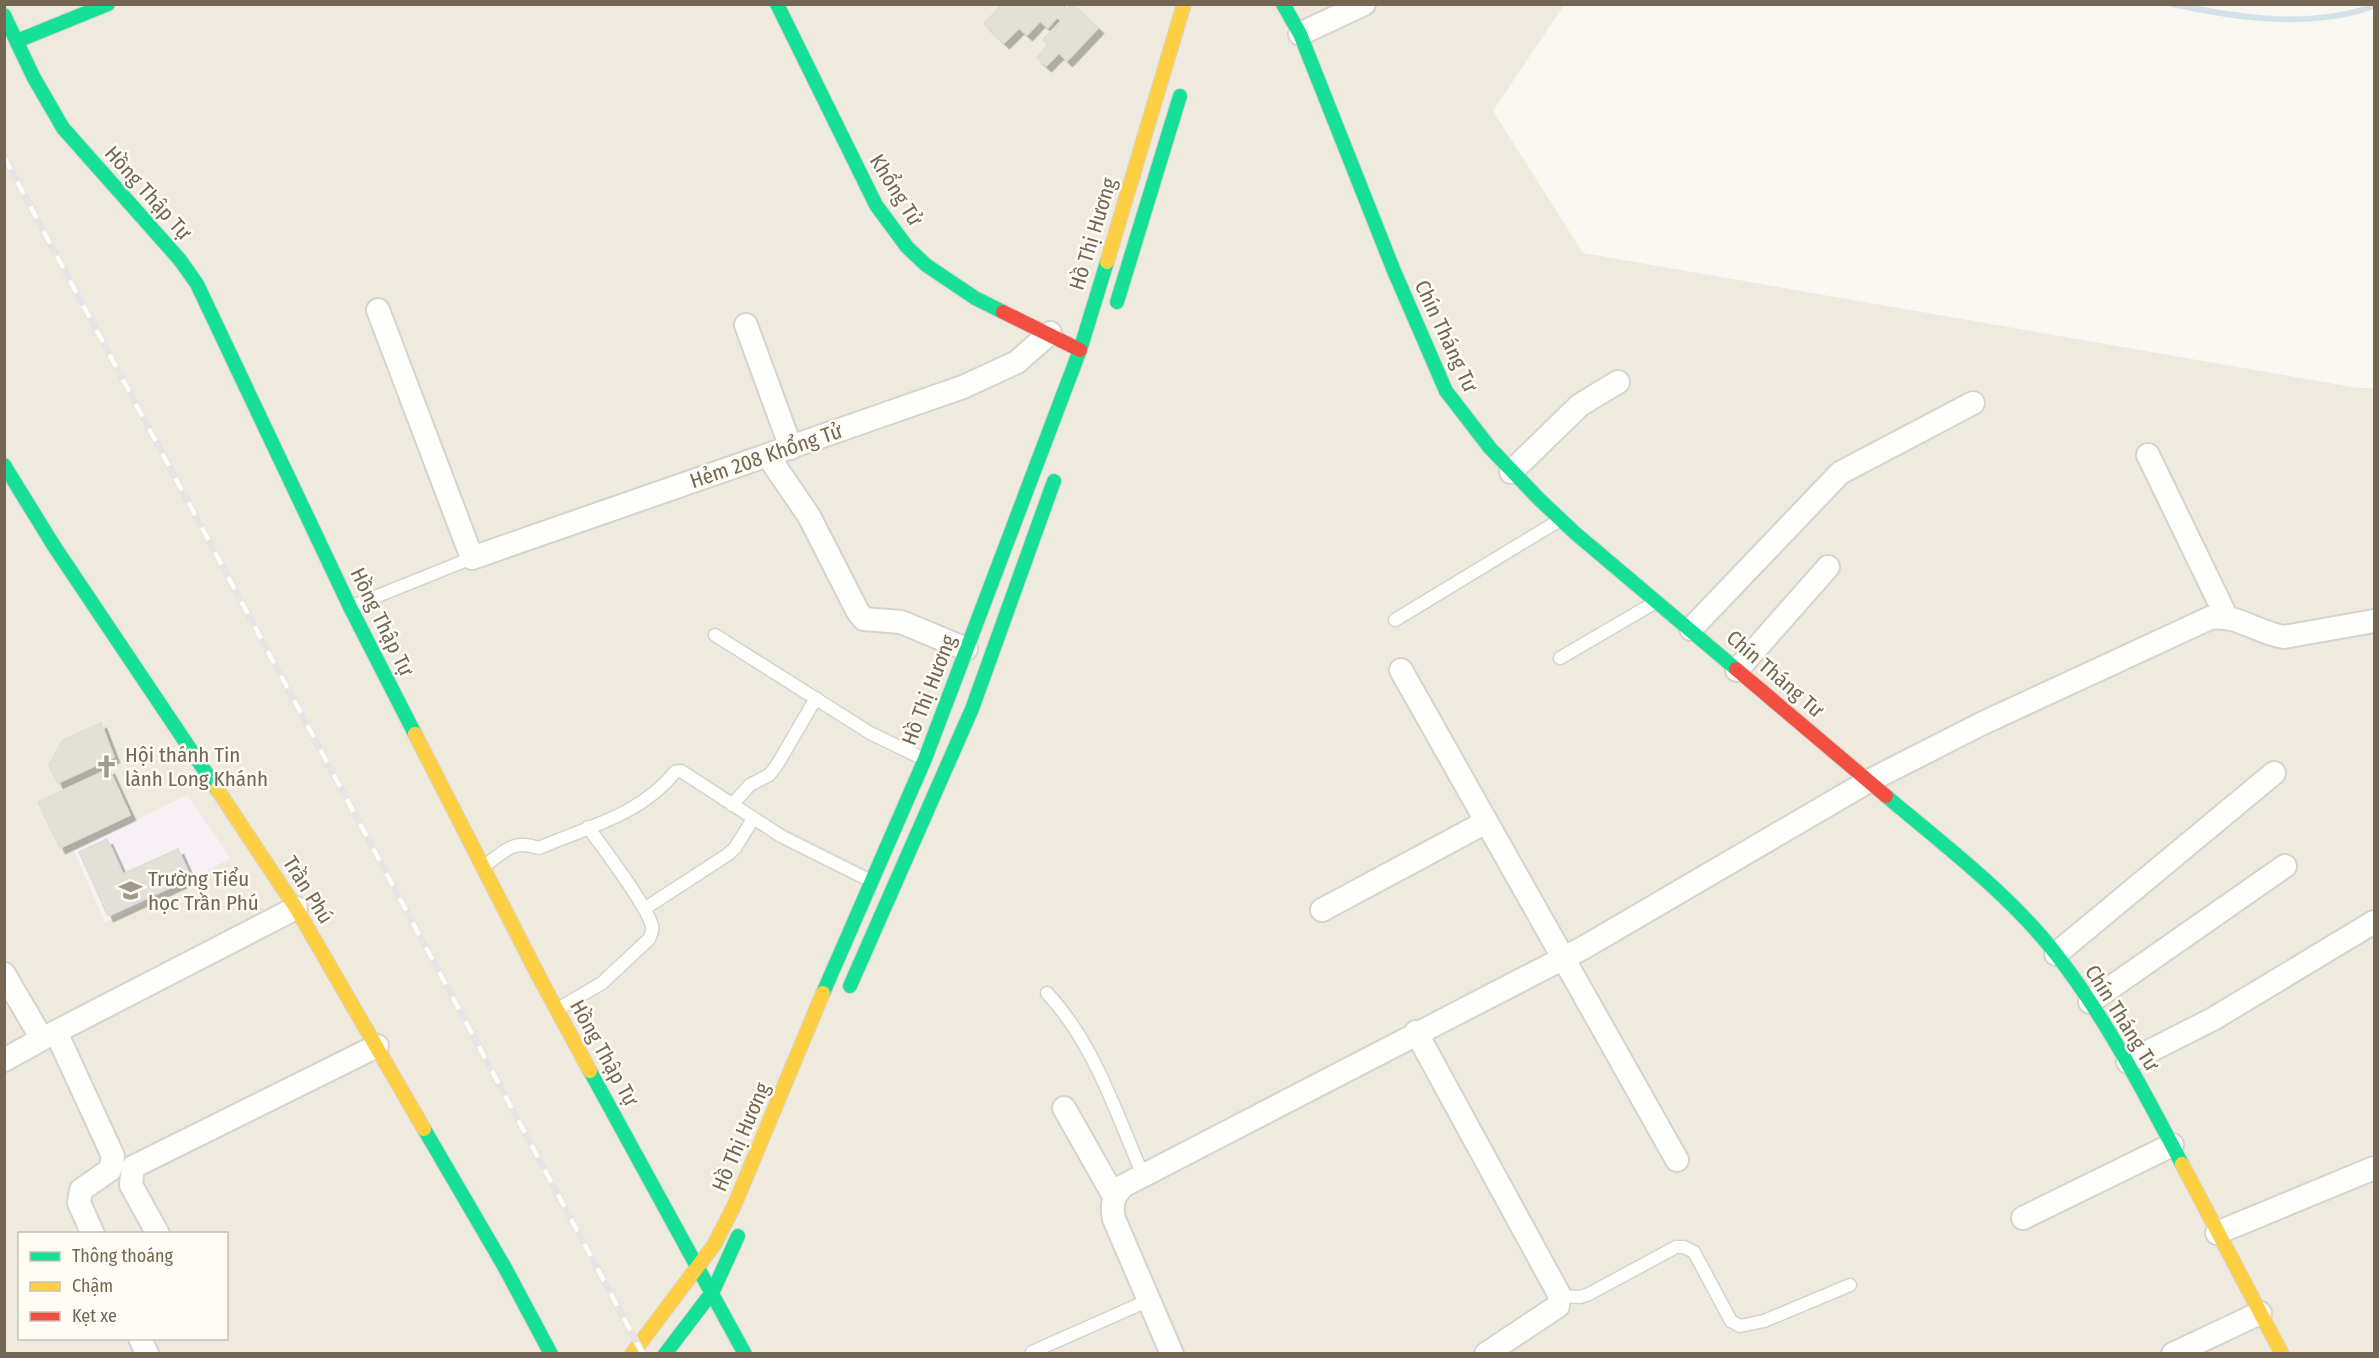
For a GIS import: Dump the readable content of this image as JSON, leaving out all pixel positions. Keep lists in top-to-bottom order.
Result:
{
  "streets": {
    "street": [
      "Khổng Tử",
      "Hồng Thập Tự",
      "Hồ Thị Hương",
      "Chín Tháng Tư",
      "Hẻm 208 Khổng Tử",
      "Trần Phú"
    ]
  },
  "crossings": [
    ["Khổng Tử", "Hồ Thị Hương"],
    ["Khổng Tử", "Hẻm 208 Khổng Tử"],
    ["Hồng Thập Tự", "Hồ Thị Hương"],
    ["Hồng Thập Tự", "Hẻm 208 Khổng Tử"]
  ],
  "places": {
    "church": ["Hội thánh Tin lành Long Khánh"],
    "school or university": ["Trường Tiểu học Trần Phú"]
  },
  "legend": ["Thông thoáng", "Chậm", "Kẹt xe"]
}
